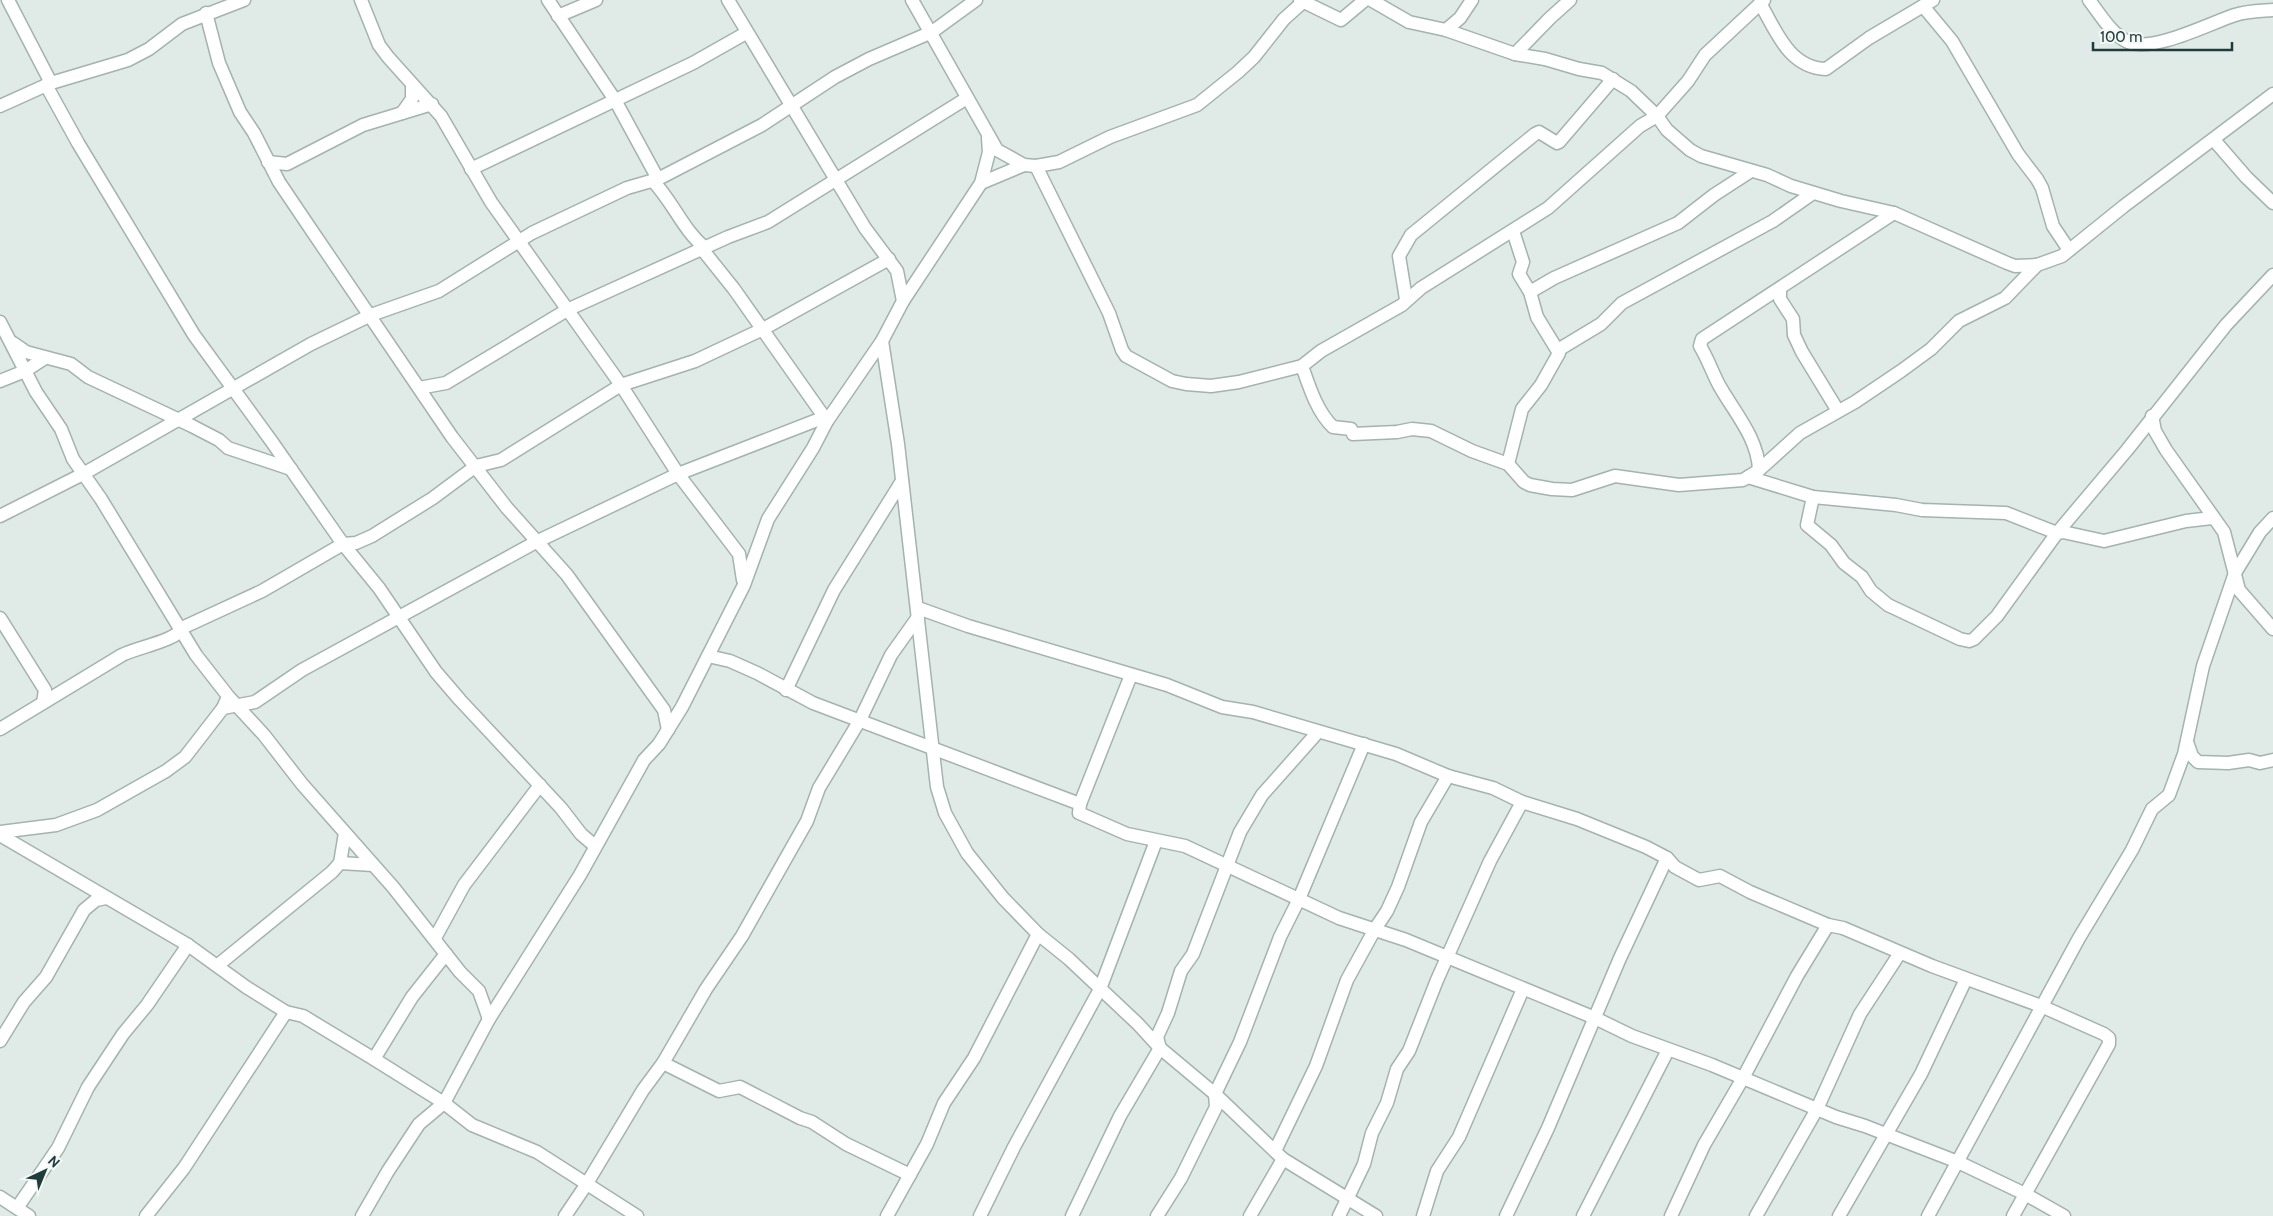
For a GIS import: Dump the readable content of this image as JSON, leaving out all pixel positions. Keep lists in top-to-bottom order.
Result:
{
  "scale_bar": "100 m",
  "north": "top right"
}
